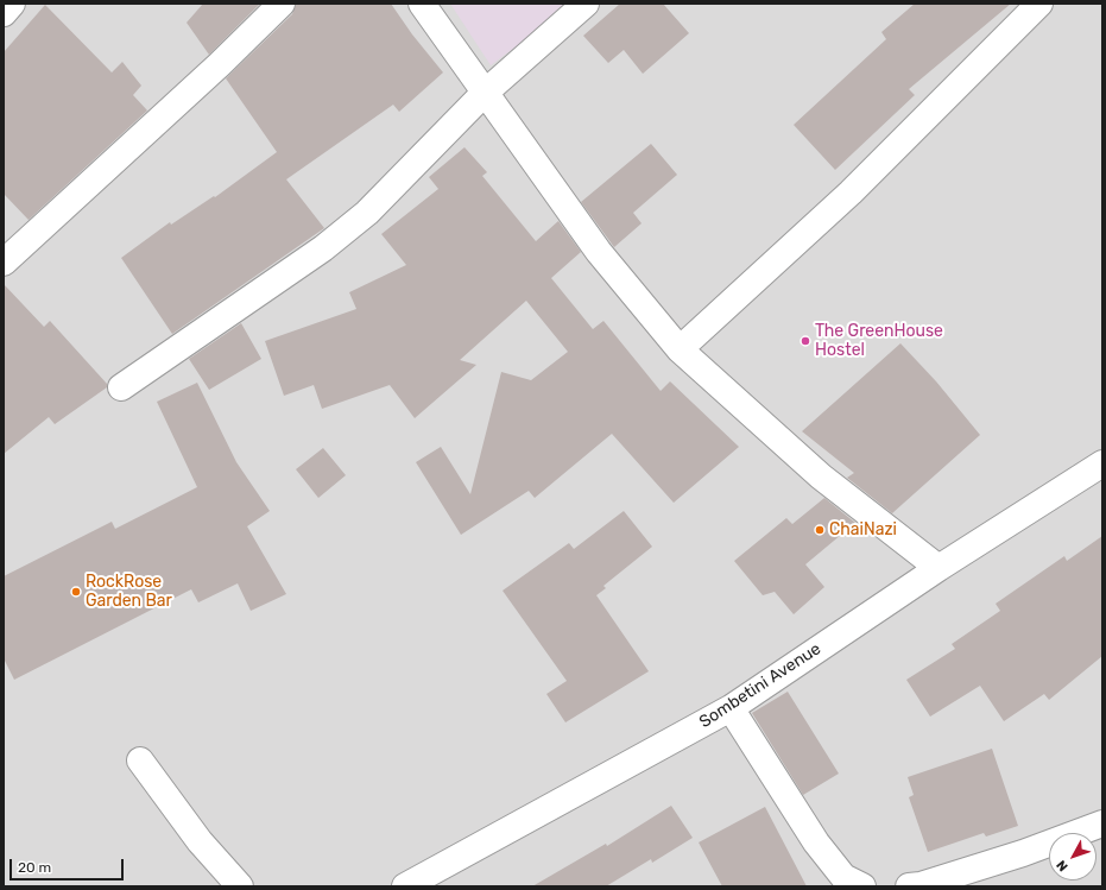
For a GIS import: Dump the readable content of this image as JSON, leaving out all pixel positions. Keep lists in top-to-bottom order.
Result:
{
  "streets": {
    "street": ["Sombetini Avenue"]
  },
  "places": ["The GreenHouse Hostel", "ChaiNazi", "RockRose Garden Bar"],
  "scale_bar": "20 m",
  "north": "bottom left"
}
